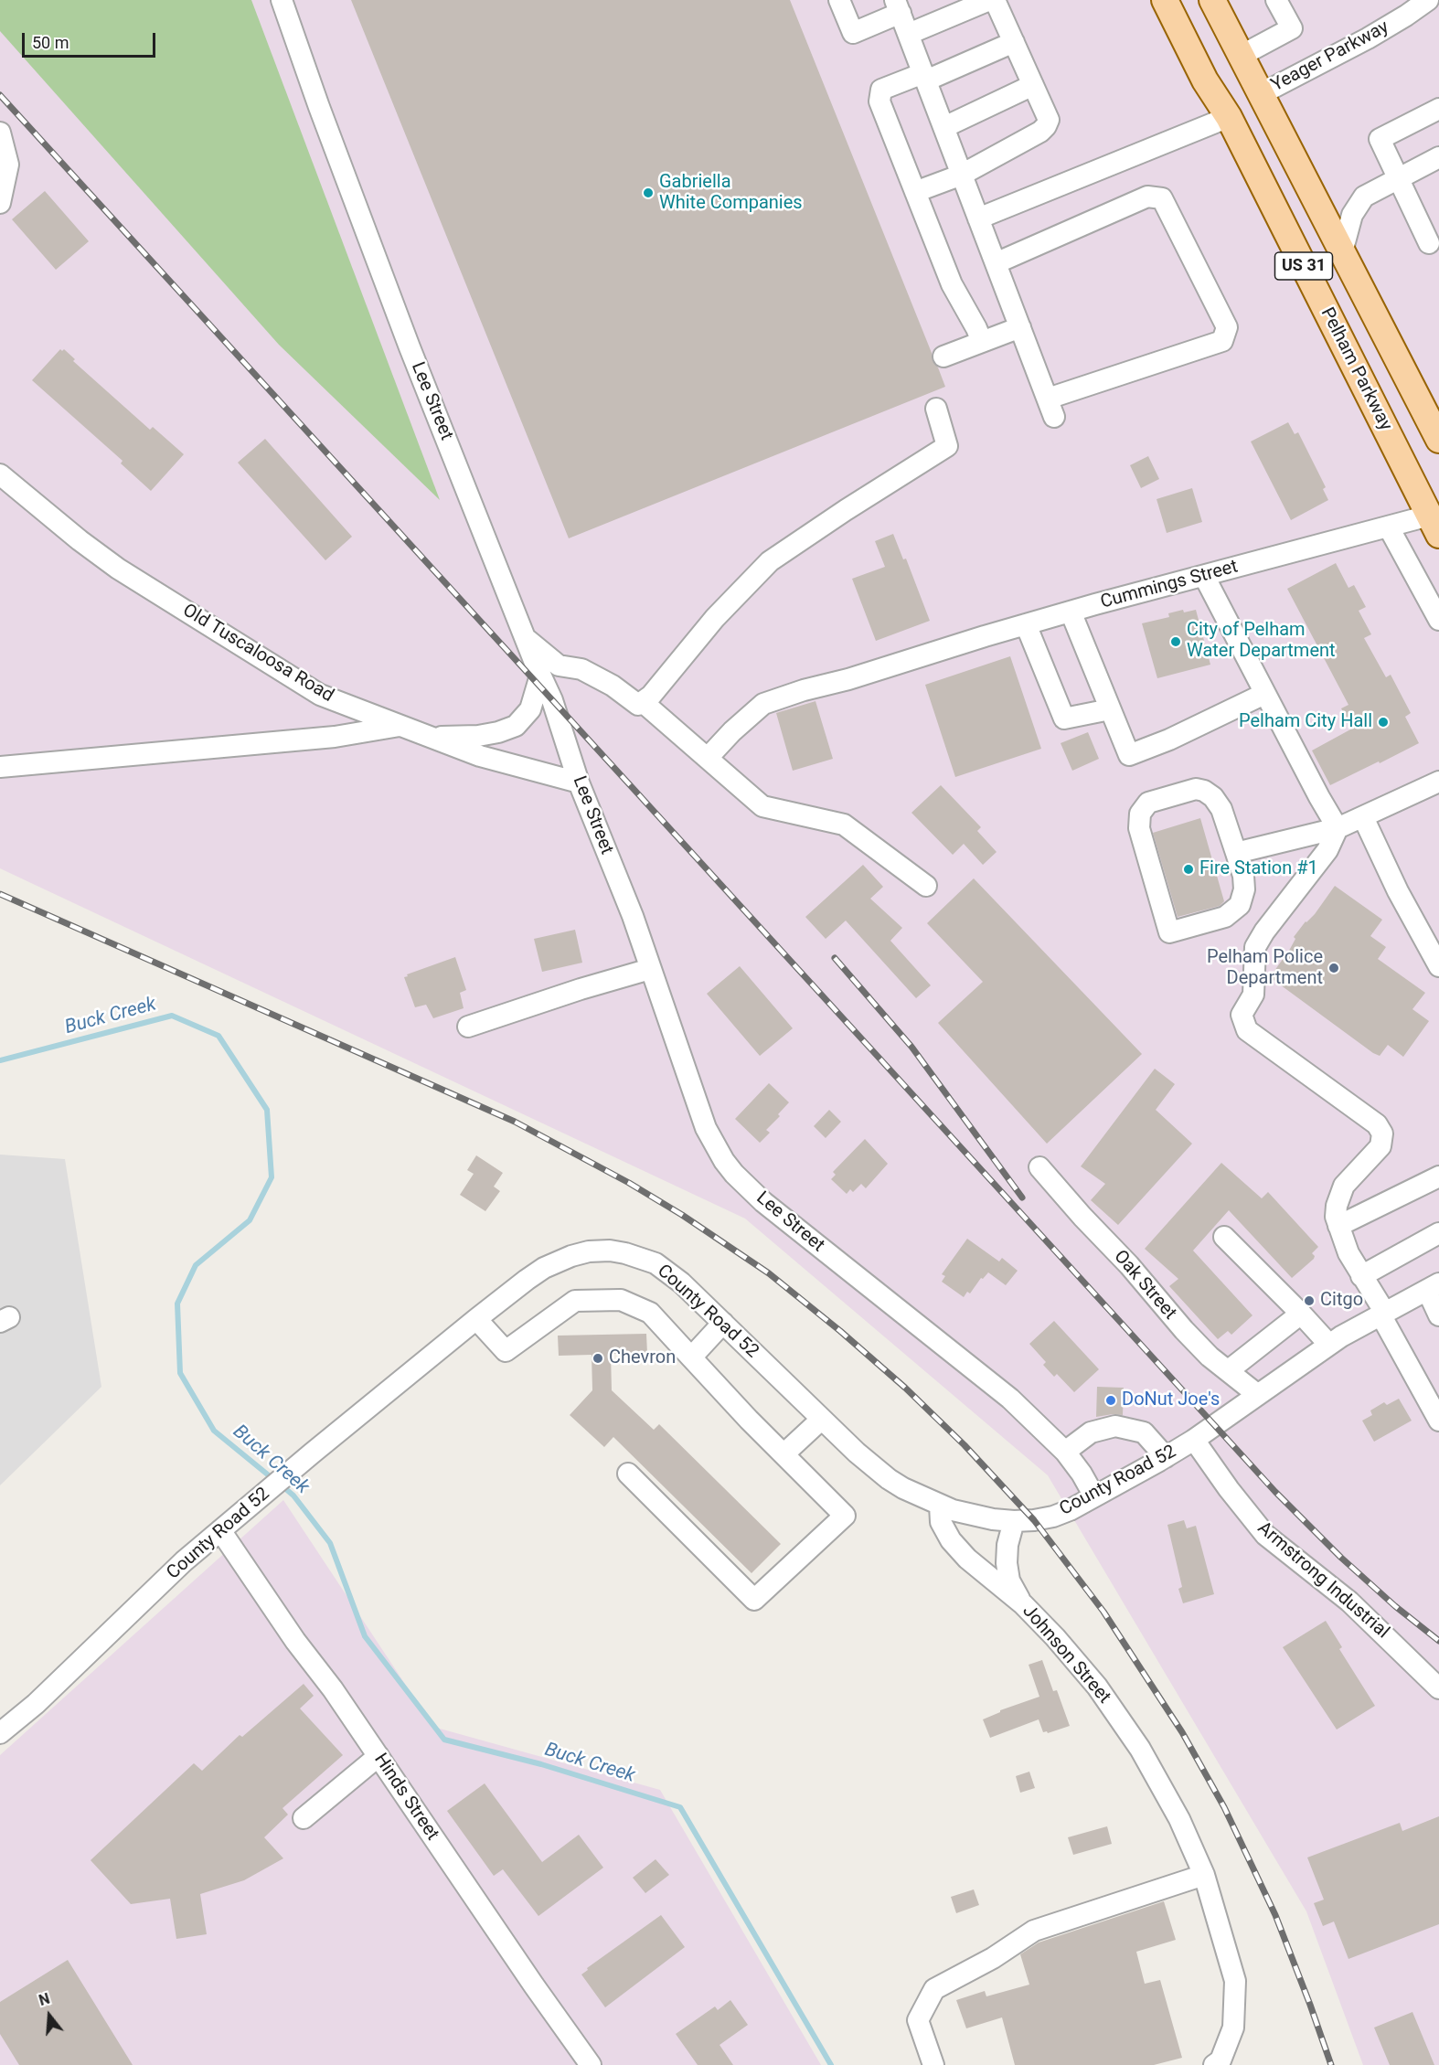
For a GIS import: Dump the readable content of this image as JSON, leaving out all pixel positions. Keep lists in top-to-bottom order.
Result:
{
  "streets": {
    "main road": ["US 31", "Pelham Parkway"],
    "street": [
      "Yeager Parkway",
      "Lee Street",
      "Cummings Street",
      "Old Tuscaloosa Road",
      "Oak Street",
      "County Road 52",
      "Armstrong Industrial",
      "Johnson Street",
      "Hinds Street"
    ]
  },
  "crossings": [
    ["Yeager Parkway", "US 31"],
    ["Pelham Parkway", "Cummings Street"],
    ["Lee Street", "Old Tuscaloosa Road"],
    ["Lee Street", "County Road 52"],
    ["Oak Street", "County Road 52"],
    ["County Road 52", "Armstrong Industrial"],
    ["County Road 52", "Johnson Street"],
    ["County Road 52", "Hinds Street"]
  ],
  "water": ["Buck Creek"],
  "places": [
    "Gabriella White Companies",
    "City of Pelham Water Department",
    "Pelham City Hall",
    "Fire Station #1",
    "Pelham Police Department",
    "Citgo",
    "Chevron",
    "DoNut Joe's"
  ],
  "scale_bar": "50 m",
  "north": "top"
}
